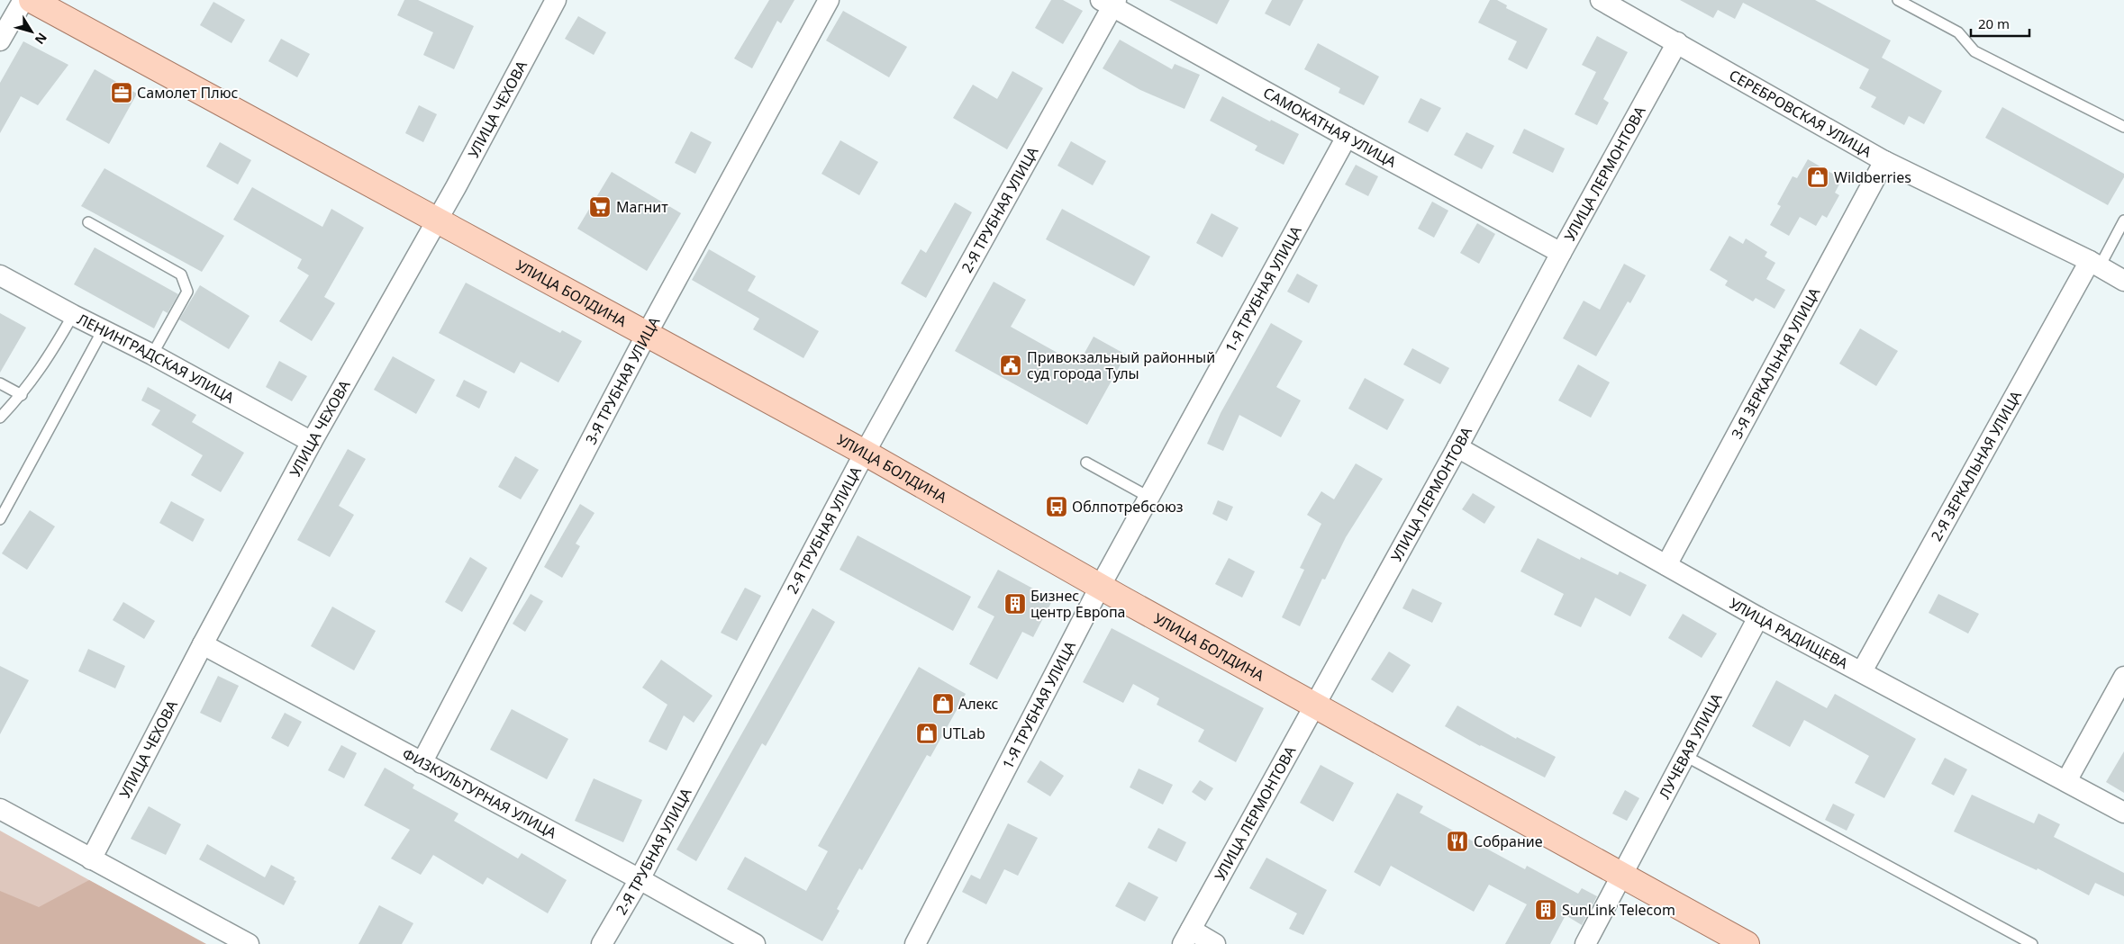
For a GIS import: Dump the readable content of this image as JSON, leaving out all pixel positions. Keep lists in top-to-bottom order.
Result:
{
  "streets": {
    "main road": ["УЛИЦА БОЛДИНА"],
    "street": [
      "УЛИЦА ЧЕХОВА",
      "СЕРЕБРОВСКАЯ УЛИЦА",
      "САМОКАТНАЯ УЛИЦА",
      "УЛИЦА ЛЕРМОНТОВА",
      "2-Я ТРУБНАЯ УЛИЦА",
      "1-Я ТРУБНАЯ УЛИЦА",
      "ЛЕНИНГРАДСКАЯ УЛИЦА",
      "3-Я ЗЕРКАЛЬНАЯ УЛИЦА",
      "3-Я ТРУБНАЯ УЛИЦА",
      "2-Я ЗЕРКАЛЬНАЯ УЛИЦА",
      "УЛИЦА РАДИЩЕВА",
      "ЛУЧЕВАЯ УЛИЦА",
      "ФИЗКУЛЬТУРНАЯ УЛИЦА"
    ]
  },
  "crossings": [
    ["УЛИЦА ЧЕХОВА", "УЛИЦА БОЛДИНА"],
    ["УЛИЦА ЧЕХОВА", "ЛЕНИНГРАДСКАЯ УЛИЦА"],
    ["УЛИЦА ЧЕХОВА", "ФИЗКУЛЬТУРНАЯ УЛИЦА"],
    ["СЕРЕБРОВСКАЯ УЛИЦА", "УЛИЦА ЛЕРМОНТОВА"],
    ["СЕРЕБРОВСКАЯ УЛИЦА", "3-Я ЗЕРКАЛЬНАЯ УЛИЦА"],
    ["СЕРЕБРОВСКАЯ УЛИЦА", "2-Я ЗЕРКАЛЬНАЯ УЛИЦА"],
    ["САМОКАТНАЯ УЛИЦА", "УЛИЦА ЛЕРМОНТОВА"],
    ["САМОКАТНАЯ УЛИЦА", "2-Я ТРУБНАЯ УЛИЦА"],
    ["САМОКАТНАЯ УЛИЦА", "1-Я ТРУБНАЯ УЛИЦА"],
    ["УЛИЦА ЛЕРМОНТОВА", "УЛИЦА БОЛДИНА"],
    ["УЛИЦА ЛЕРМОНТОВА", "УЛИЦА РАДИЩЕВА"],
    ["2-Я ТРУБНАЯ УЛИЦА", "УЛИЦА БОЛДИНА"],
    ["2-Я ТРУБНАЯ УЛИЦА", "ФИЗКУЛЬТУРНАЯ УЛИЦА"],
    ["1-Я ТРУБНАЯ УЛИЦА", "УЛИЦА БОЛДИНА"],
    ["УЛИЦА БОЛДИНА", "3-Я ТРУБНАЯ УЛИЦА"],
    ["УЛИЦА БОЛДИНА", "ЛУЧЕВАЯ УЛИЦА"],
    ["3-Я ЗЕРКАЛЬНАЯ УЛИЦА", "УЛИЦА РАДИЩЕВА"],
    ["3-Я ТРУБНАЯ УЛИЦА", "ФИЗКУЛЬТУРНАЯ УЛИЦА"],
    ["2-Я ЗЕРКАЛЬНАЯ УЛИЦА", "УЛИЦА РАДИЩЕВА"],
    ["УЛИЦА РАДИЩЕВА", "ЛУЧЕВАЯ УЛИЦА"]
  ],
  "places": {
    "office": ["Самолет Плюс"],
    "shop": ["Wildberries", "Алекс", "UTLab"],
    "supermarket": ["Магнит"],
    "public building": ["Привокзальный районный суд города Тулы"],
    "bus stop": ["Облпотребсоюз"],
    "building": ["Бизнес центр Европа", "SunLink Telecom"],
    "restaurant": ["Собрание"]
  },
  "scale_bar": "20 m",
  "north": "bottom right"
}
